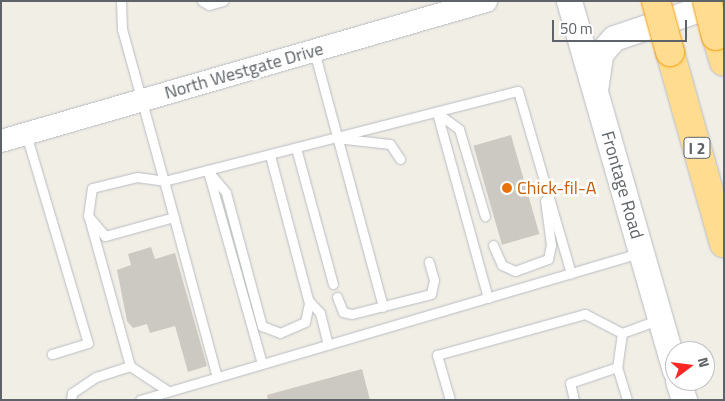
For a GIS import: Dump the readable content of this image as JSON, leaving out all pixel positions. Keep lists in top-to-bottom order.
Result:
{
  "streets": {
    "highway": ["I 2"],
    "main road": ["Frontage Road"],
    "street": ["North Westgate Drive"]
  },
  "places": ["Chick-fil-A"],
  "scale_bar": "50 m",
  "north": "right"
}
